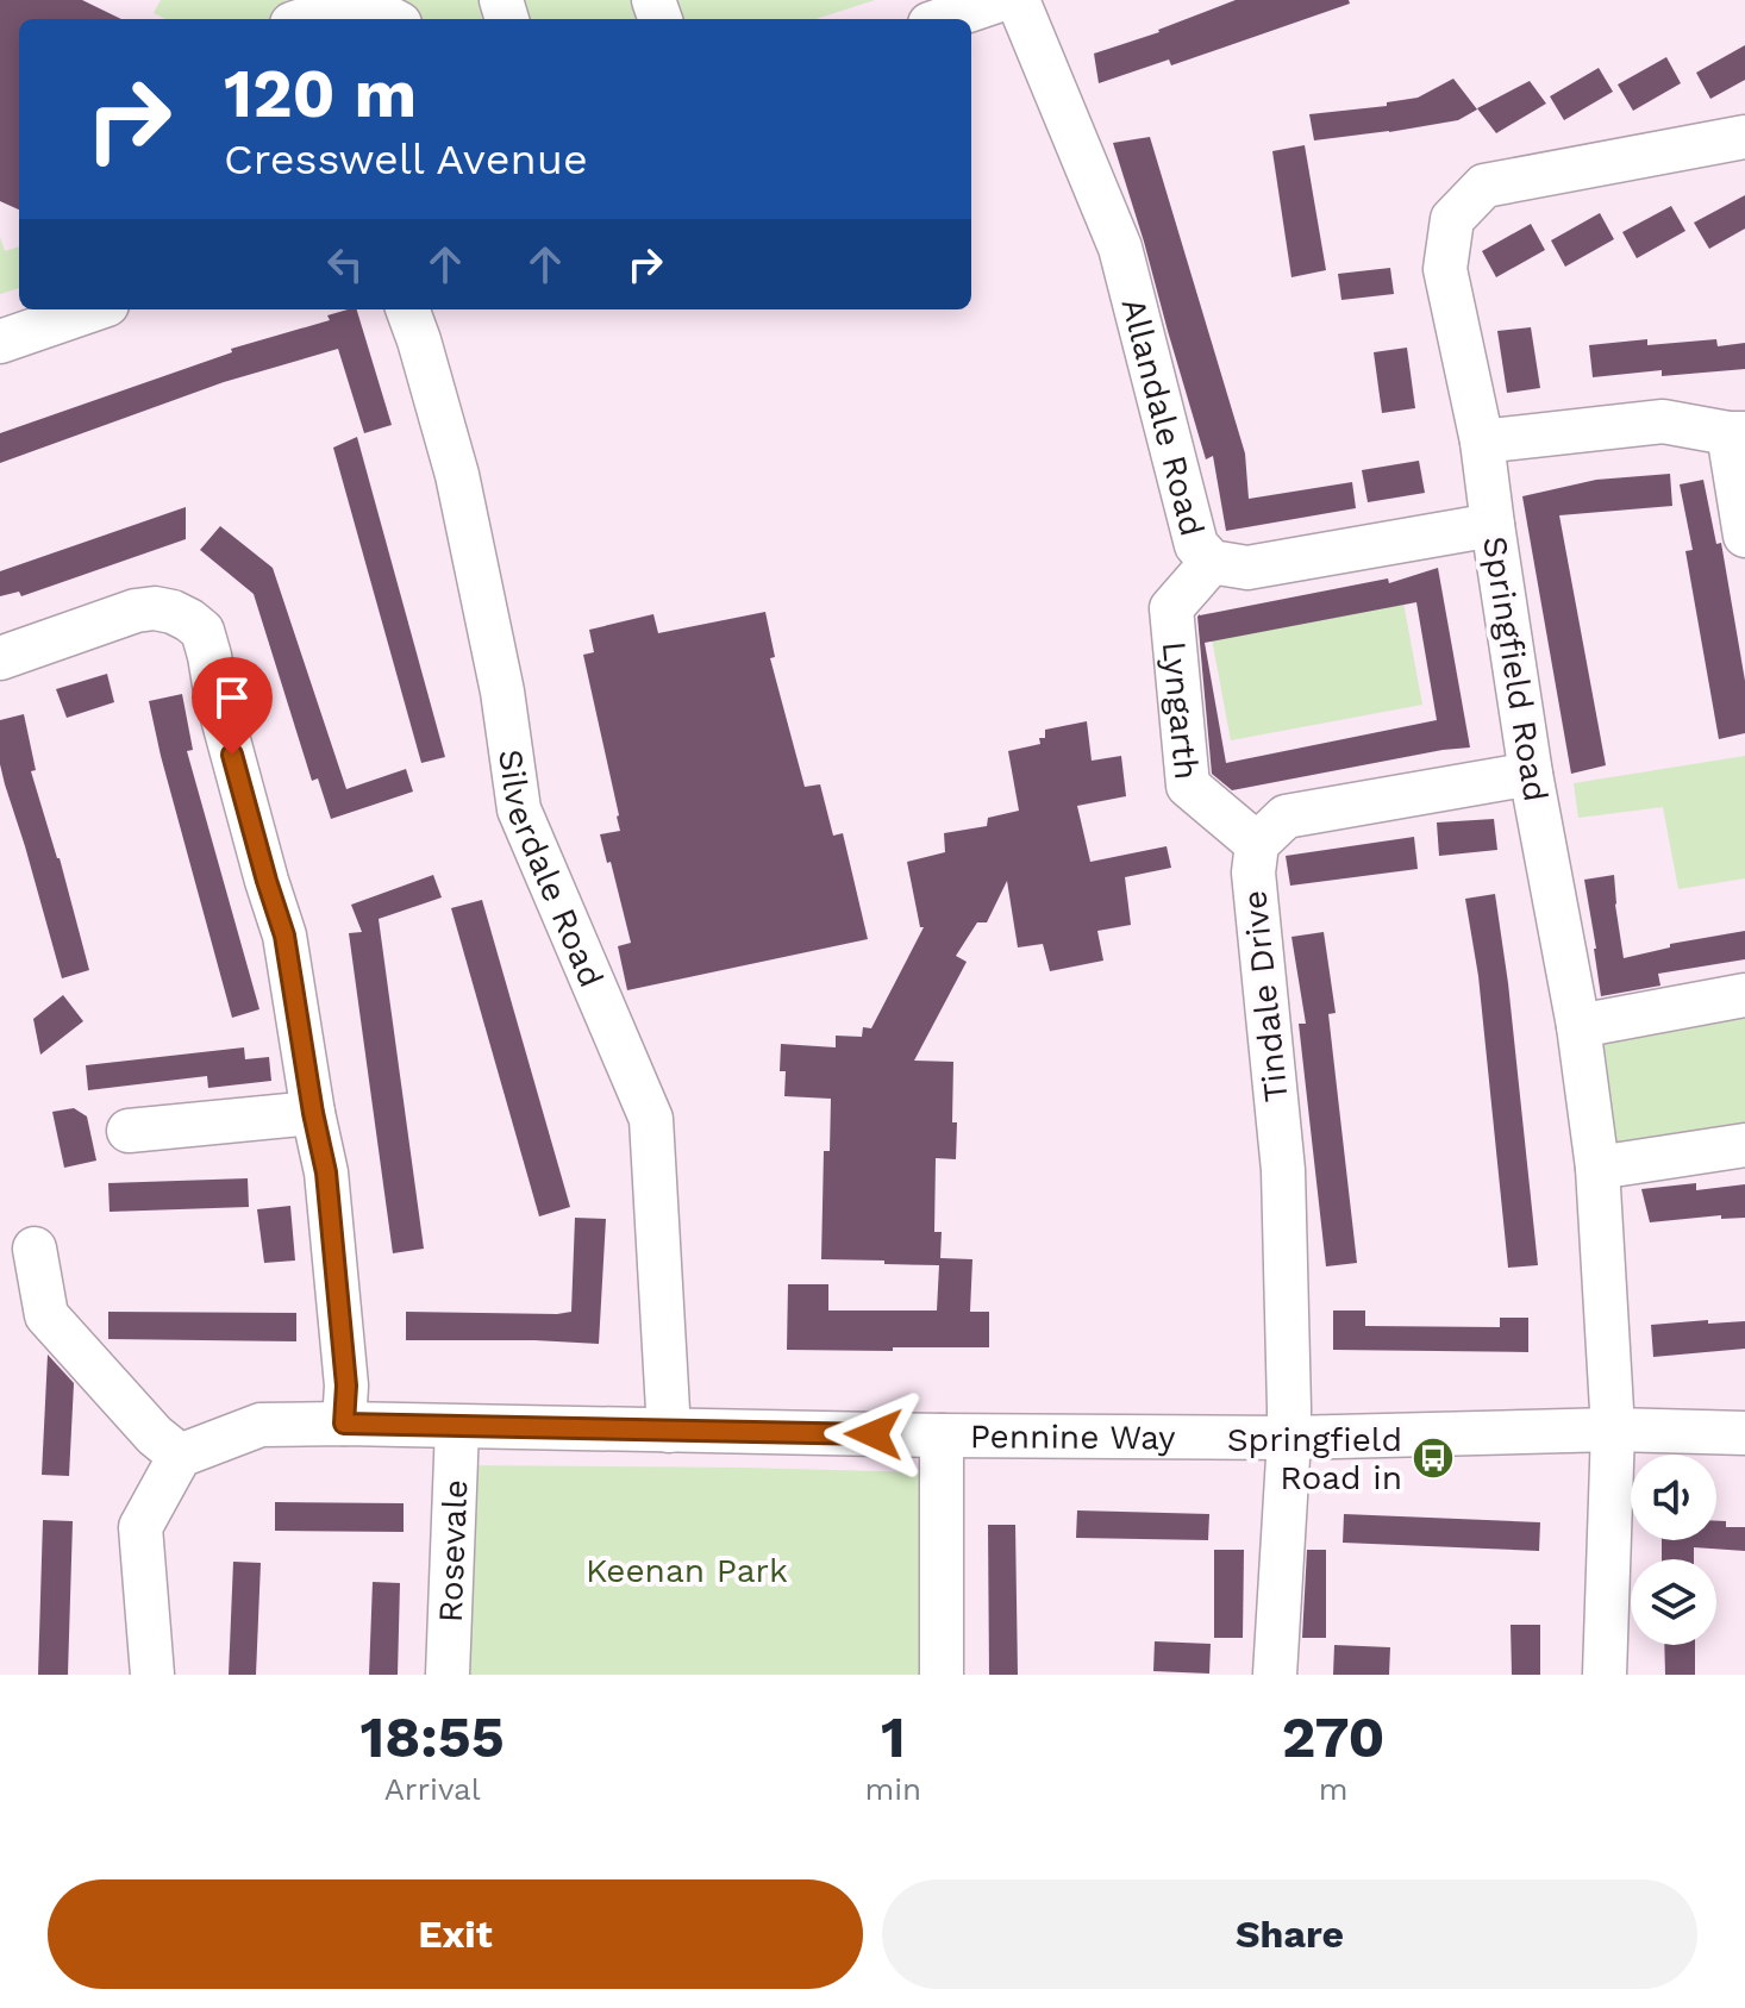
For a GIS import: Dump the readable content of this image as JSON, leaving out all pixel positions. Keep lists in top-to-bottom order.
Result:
{
  "streets": {
    "street": [
      "Allandale Road",
      "Springfield Road",
      "Lyngarth",
      "Silverdale Road",
      "Tindale Drive",
      "Pennine Way",
      "Rosevale"
    ]
  },
  "crossings": [
    ["Allandale Road", "Springfield Road"],
    ["Allandale Road", "Lyngarth"],
    ["Springfield Road", "Tindale Drive"],
    ["Springfield Road", "Pennine Way"],
    ["Lyngarth", "Tindale Drive"],
    ["Silverdale Road", "Pennine Way"],
    ["Tindale Drive", "Pennine Way"],
    ["Pennine Way", "Rosevale"]
  ],
  "parks": ["Keenan Park"],
  "places": {
    "bus stop": ["Springfield Road in"]
  },
  "page": {
    "turn": ["120 m", "Cresswell Avenue"],
    "eta": [
      "18:55",
      "Arrival",
      "1",
      "min",
      "270",
      "m"
    ],
    "buttons": ["Exit", "Share"]
  }
}
